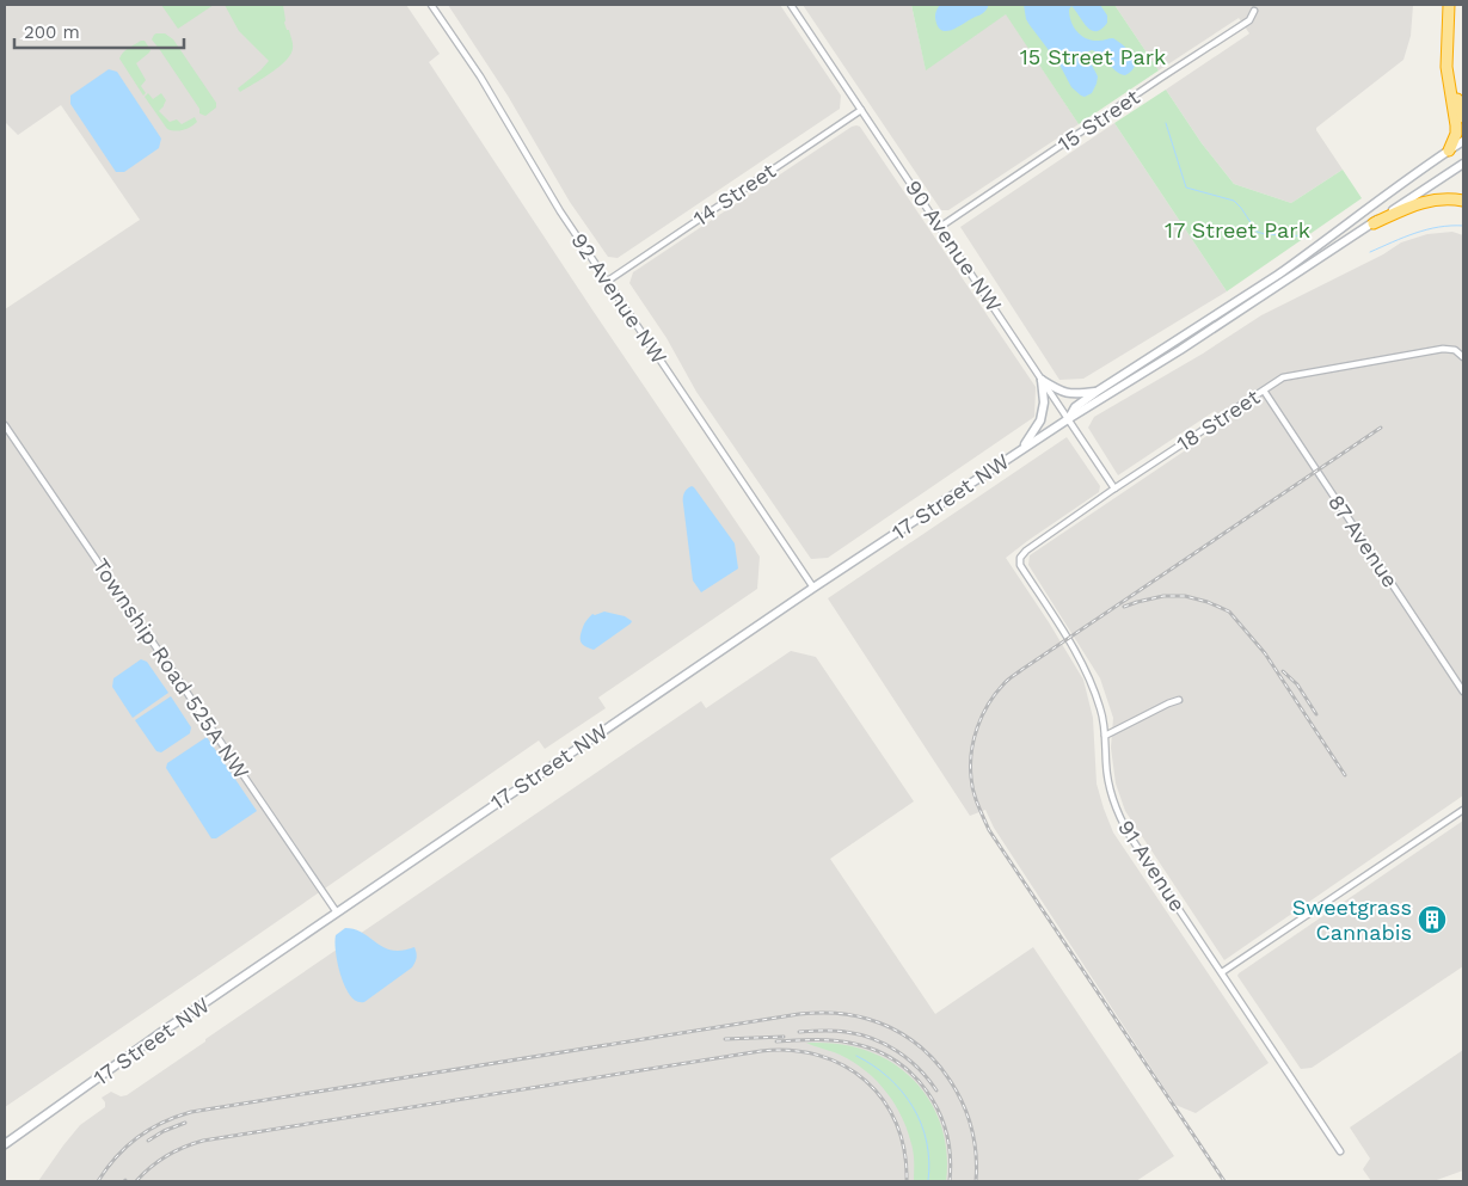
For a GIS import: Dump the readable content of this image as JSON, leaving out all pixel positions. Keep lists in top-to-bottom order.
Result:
{
  "streets": {
    "main road": ["17 Street NW"],
    "street": [
      "15 Street",
      "14 Street",
      "90 Avenue NW",
      "92 Avenue NW",
      "18 Street",
      "87 Avenue",
      "Township Road 525A NW",
      "91 Avenue"
    ]
  },
  "crossings": [
    ["15 Street", "90 Avenue NW"],
    ["14 Street", "90 Avenue NW"],
    ["14 Street", "92 Avenue NW"],
    ["90 Avenue NW", "18 Street"],
    ["90 Avenue NW", "17 Street NW"],
    ["92 Avenue NW", "17 Street NW"],
    ["18 Street", "87 Avenue"],
    ["18 Street", "91 Avenue"],
    ["17 Street NW", "Township Road 525A NW"]
  ],
  "parks": ["15 Street Park", "17 Street Park"],
  "places": {
    "building": ["Sweetgrass Cannabis"]
  },
  "scale_bar": "200 m"
}
